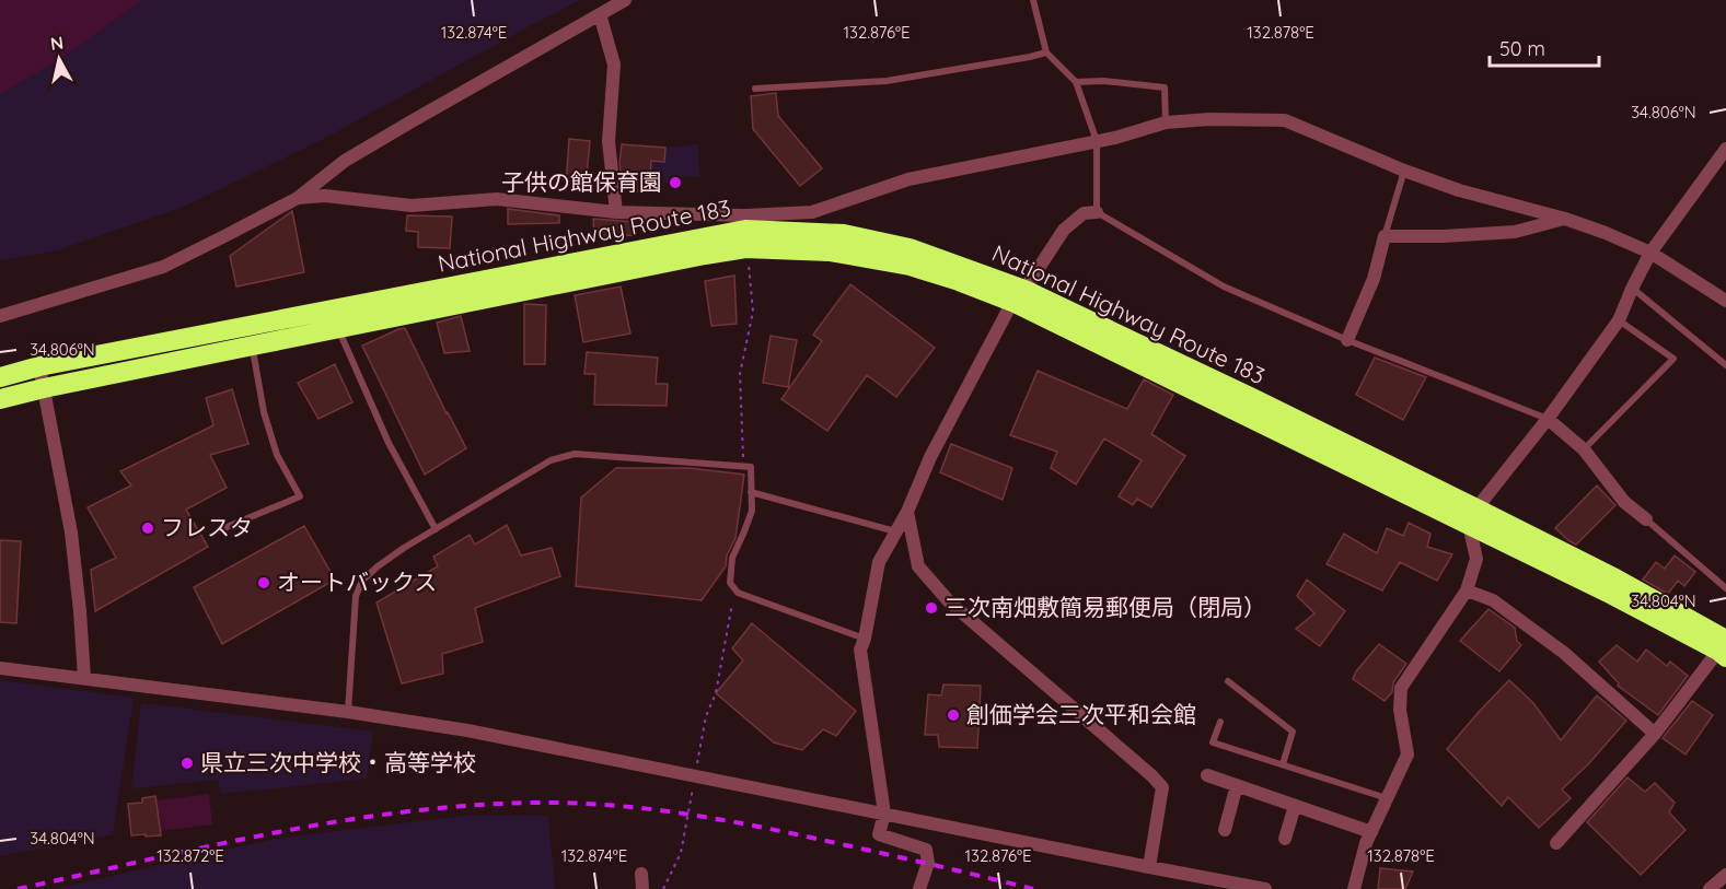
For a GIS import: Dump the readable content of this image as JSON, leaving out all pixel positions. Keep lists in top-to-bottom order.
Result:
{
  "streets": {
    "highway": ["National Highway Route 183"]
  },
  "places": [
    "子供の館保育園",
    "フレスタ",
    "オートバックス",
    "三次南畑敷簡易郵便局（閉局）",
    "創価学会三次平和会館",
    "県立三次中学校・高等学校"
  ],
  "scale_bar": "50 m",
  "north": "top",
  "coordinates": [
    "132.874°E",
    "132.876°E",
    "132.878°E",
    "34.806°N",
    "34.804°N",
    "132.872°E"
  ]
}
